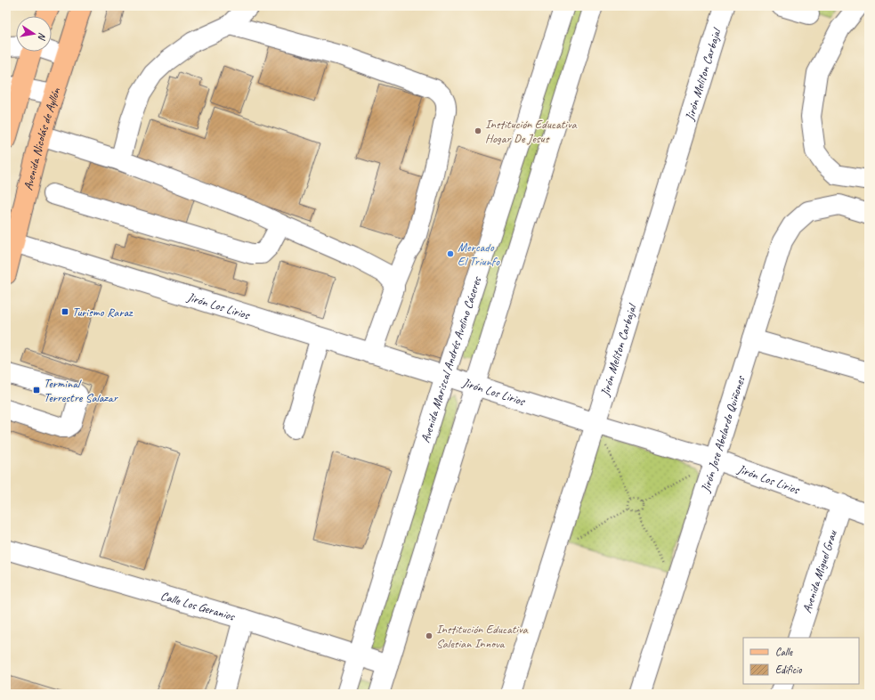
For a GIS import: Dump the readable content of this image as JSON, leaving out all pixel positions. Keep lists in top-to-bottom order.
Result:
{
  "streets": {
    "main road": ["Avenida Nicolás de Ayllón"],
    "street": [
      "Jirón Meliton Carbajal",
      "Jirón Los Lirios",
      "Avenida Mariscal Andrés Avelino Cáceres",
      "Jirón Jose Abelardo Quiñones",
      "Avenida Miguel Grau",
      "Calle Los Geranios"
    ]
  },
  "crossings": [
    ["Jirón Meliton Carbajal", "Jirón Los Lirios"],
    ["Avenida Nicolás de Ayllón", "Jirón Los Lirios"],
    ["Jirón Los Lirios", "Avenida Mariscal Andrés Avelino Cáceres"],
    ["Jirón Los Lirios", "Jirón Jose Abelardo Quiñones"],
    ["Jirón Los Lirios", "Avenida Miguel Grau"],
    ["Avenida Mariscal Andrés Avelino Cáceres", "Calle Los Geranios"]
  ],
  "places": {
    "other": ["Institución Educativa Hogar De Jesus", "Mercado El Triunfo", "Institución Educativa Salesian Innova"],
    "transit": ["Turismo Raraz", "Terminal Terrestre Salazar"]
  },
  "legend": ["Calle", "Edificio"],
  "north": "right"
}
